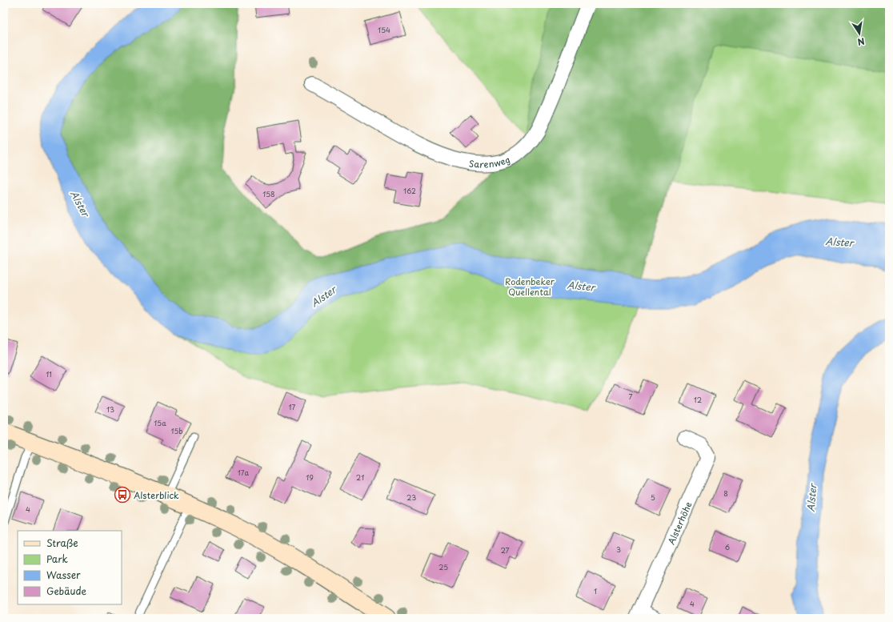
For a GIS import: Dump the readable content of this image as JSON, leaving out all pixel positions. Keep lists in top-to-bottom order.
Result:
{
  "streets": {
    "street": ["Sarenweg", "Alsterhöhe"]
  },
  "water": ["Alster"],
  "parks": ["Rodenbeker Quellental"],
  "places": {
    "bus stop": ["Alsterblick"]
  },
  "house_numbers": [
    "154",
    "162",
    "158",
    "11",
    "7",
    "12",
    "17",
    "13",
    "15a",
    "15b",
    "17a",
    "19",
    "21",
    "8",
    "23",
    "5",
    "4",
    "6",
    "3",
    "27",
    "25",
    "1",
    "4"
  ],
  "legend": [
    "Straße",
    "Park",
    "Wasser",
    "Gebäude"
  ],
  "north": "bottom"
}
